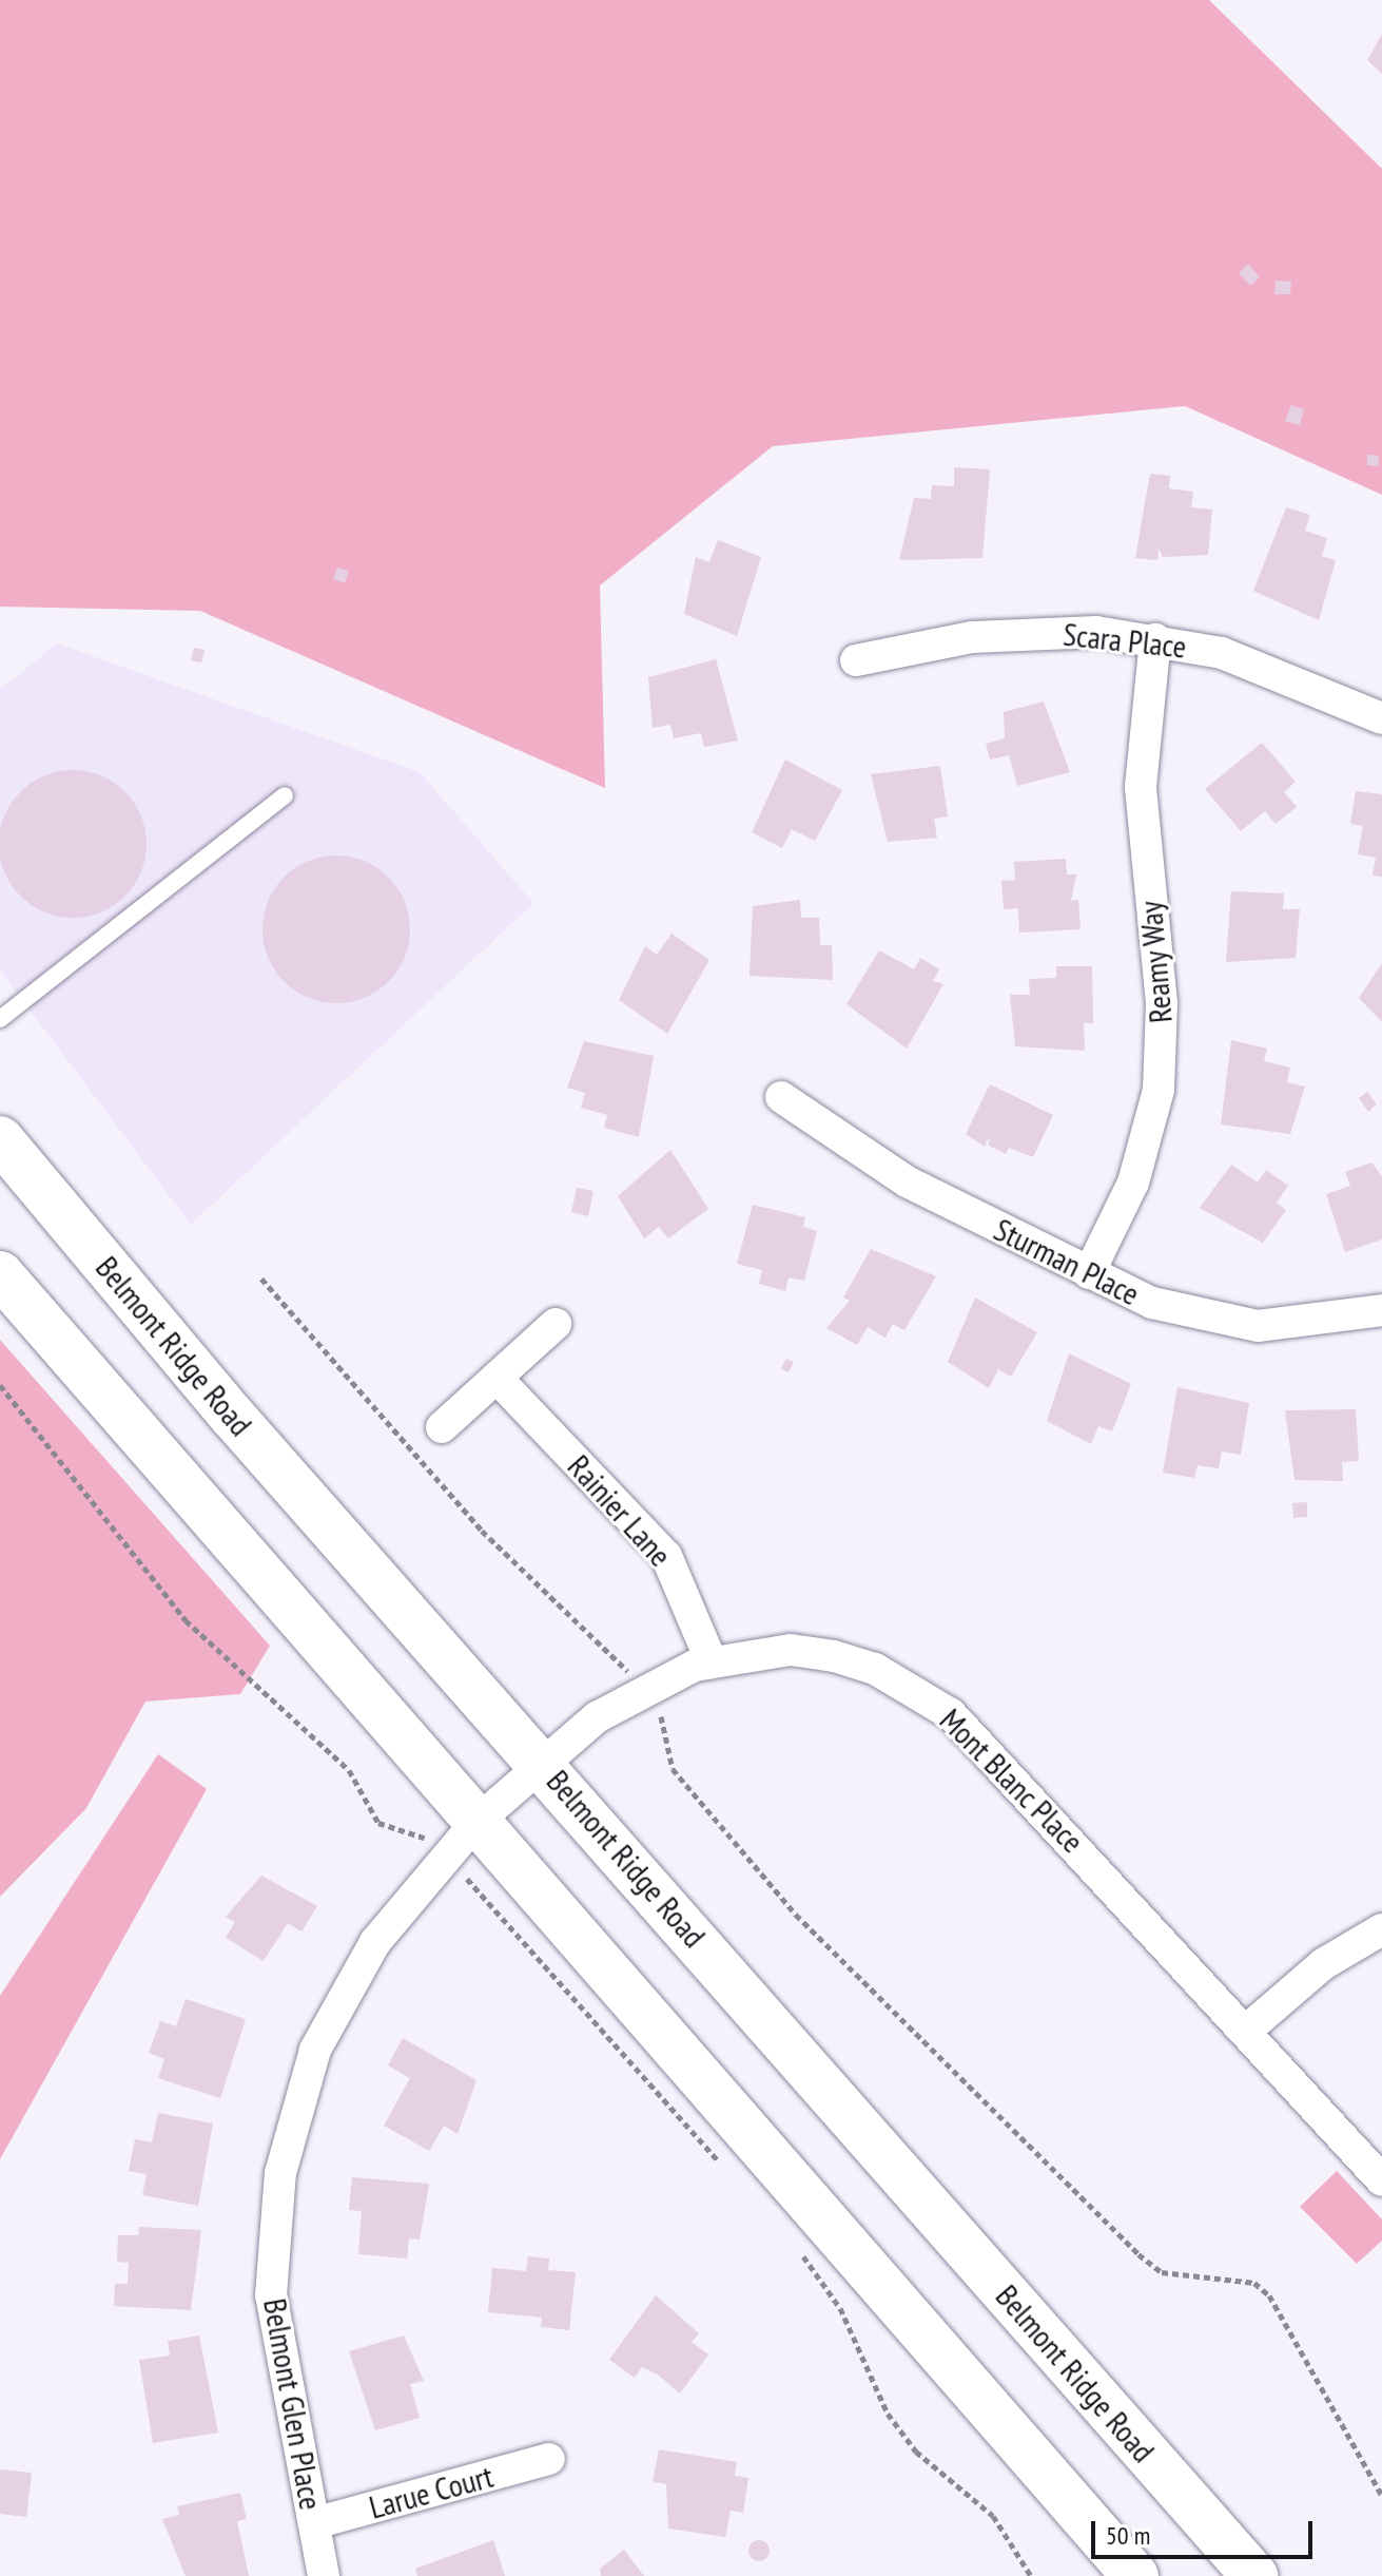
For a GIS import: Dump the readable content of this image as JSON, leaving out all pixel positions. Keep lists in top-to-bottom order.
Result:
{
  "streets": {
    "main road": ["Belmont Ridge Road"],
    "street": [
      "Scara Place",
      "Reamy Way",
      "Sturman Place",
      "Rainier Lane",
      "Mont Blanc Place",
      "Belmont Glen Place",
      "Larue Court"
    ]
  },
  "crossings": [
    ["Scara Place", "Reamy Way"],
    ["Reamy Way", "Sturman Place"],
    ["Belmont Ridge Road", "Mont Blanc Place"],
    ["Belmont Ridge Road", "Belmont Glen Place"],
    ["Rainier Lane", "Mont Blanc Place"],
    ["Mont Blanc Place", "Belmont Glen Place"],
    ["Belmont Glen Place", "Larue Court"]
  ],
  "scale_bar": "50 m"
}
